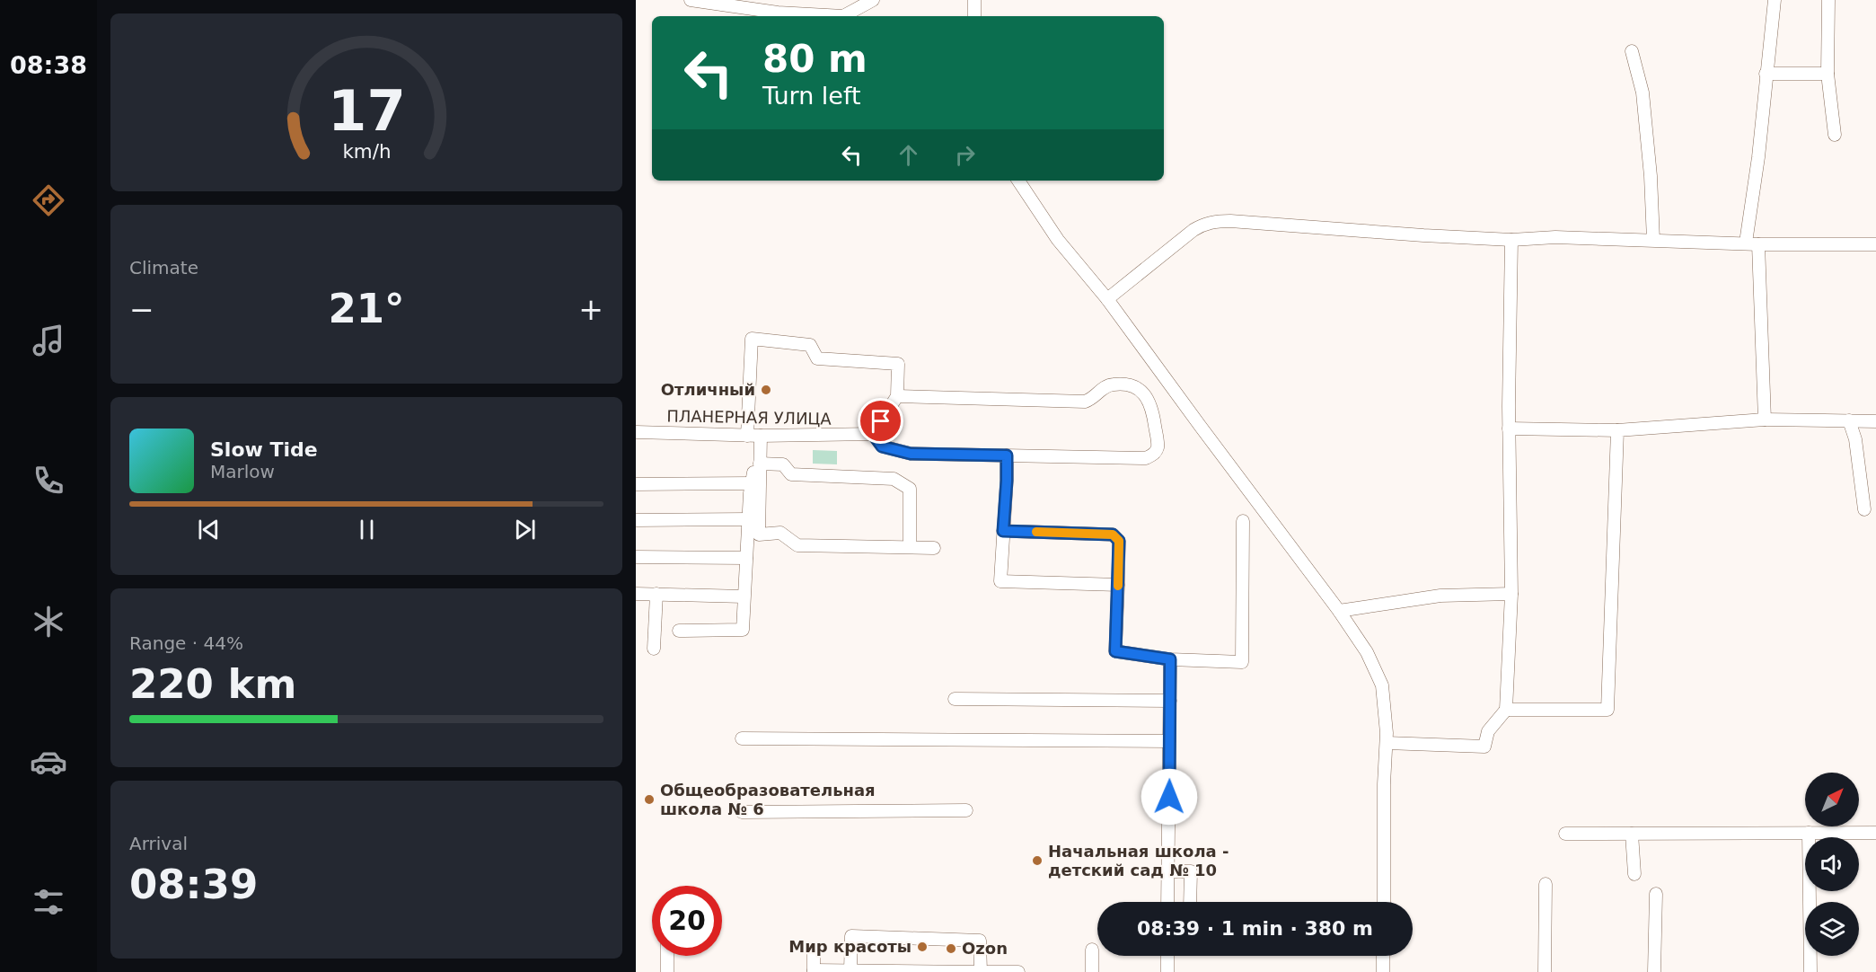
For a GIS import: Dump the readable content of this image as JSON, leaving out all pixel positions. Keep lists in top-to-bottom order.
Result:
{
  "streets": {
    "street": ["ПЛАНЕРНАЯ УЛИЦА"]
  },
  "places": [
    "Отличный",
    "Общеобразовательная школа № 6",
    "Начальная школа - детский сад № 10",
    "Мир красоты",
    "Ozon"
  ],
  "north": "top right",
  "page": {
    "tabs": "08:38",
    "turn": ["80 m", "Turn left"],
    "tile": [
      "Climate",
      ["Range · 44%", "220 km"],
      ["Arrival", "08:39"]
    ],
    "heat": ["−", "21°", "+"],
    "song": ["Slow Tide", "Marlow"],
    "limit": "20",
    "trip": "08:39 · 1 min · 380 m",
    "gauge": ["17", "km/h"]
  }
}
